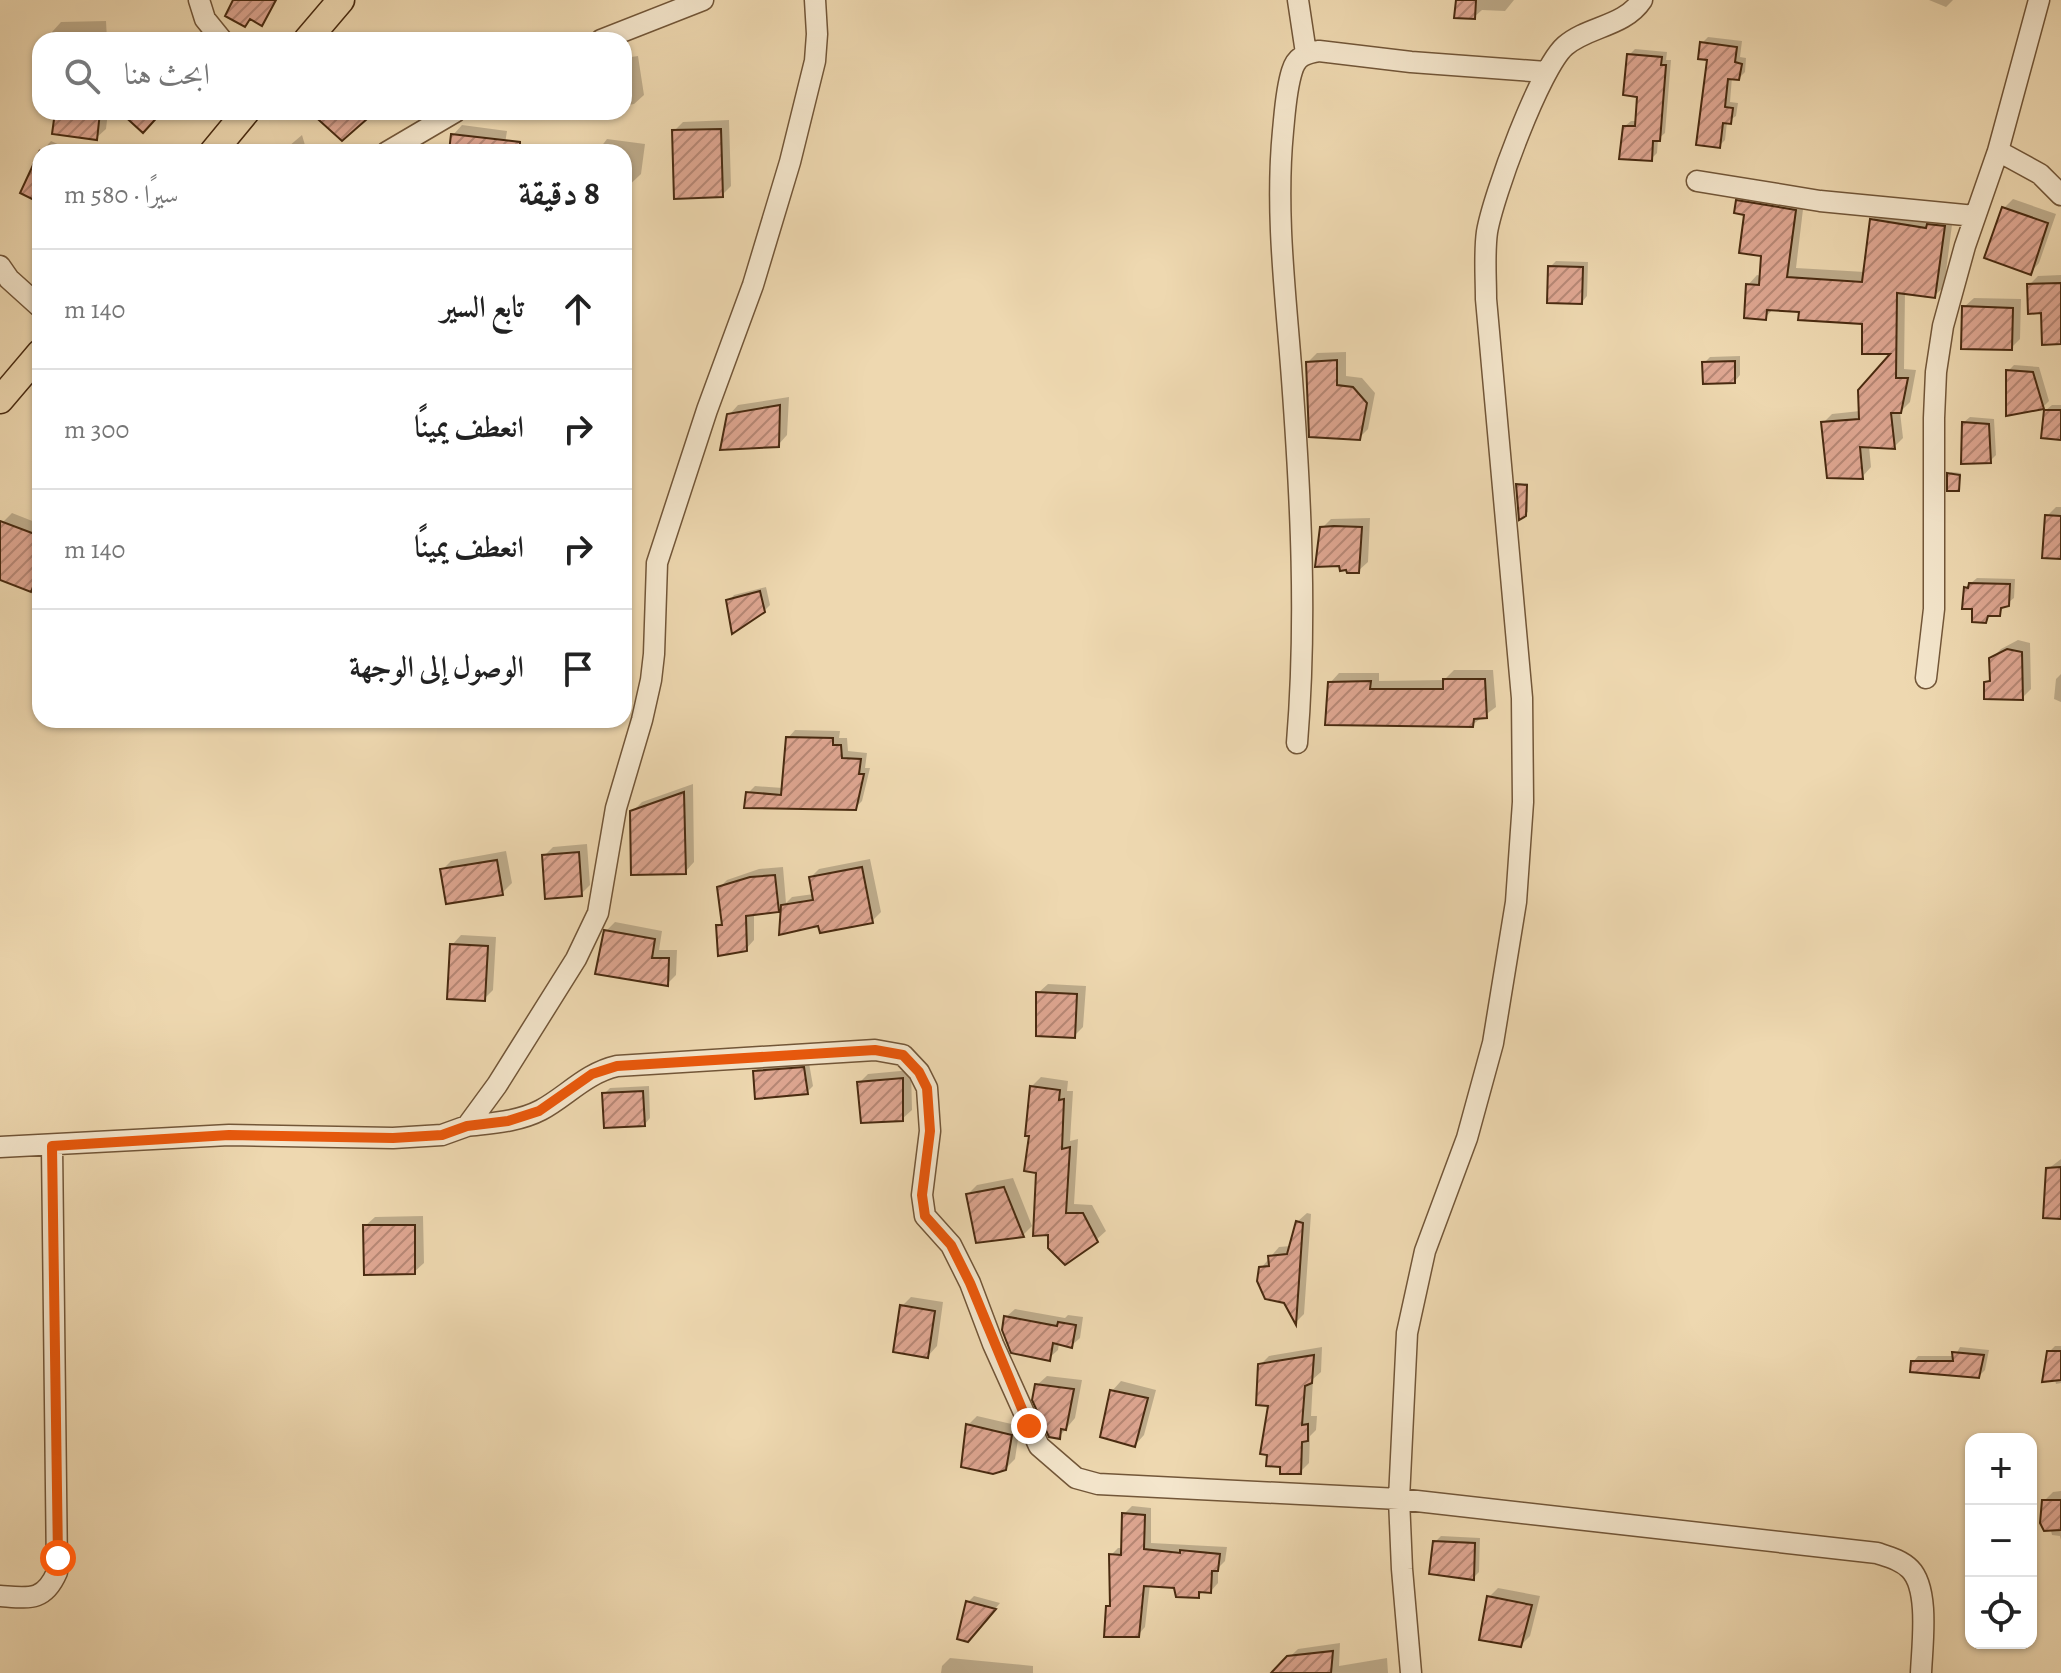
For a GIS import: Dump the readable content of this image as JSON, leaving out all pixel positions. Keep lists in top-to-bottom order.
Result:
{
  "page": {
    "search": "ابحث هنا",
    "heading": ["8 دقيقة", "سيرًا · 580 m"],
    "list": [
      ["تابع السير", "140 m"],
      ["انعطف يمينًا", "300 m"],
      ["انعطف يمينًا", "140 m"],
      "الوصول إلى الوجهة"
    ],
    "map_buttons": ["+", "−"]
  }
}
